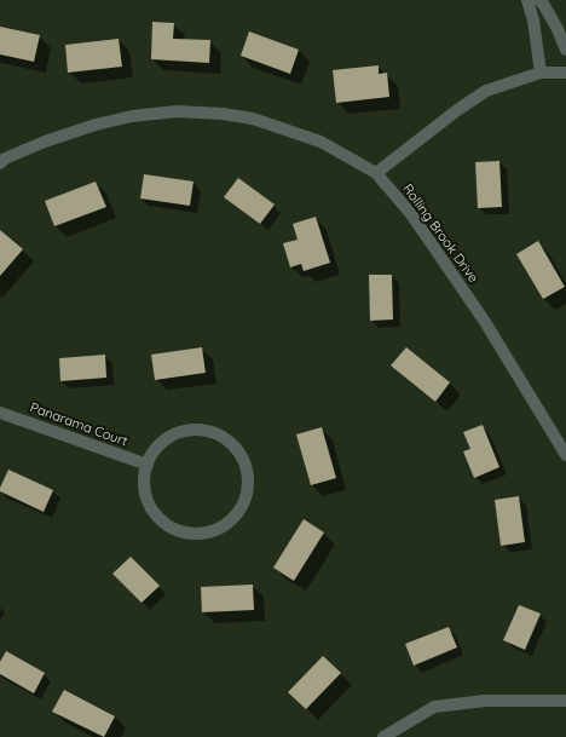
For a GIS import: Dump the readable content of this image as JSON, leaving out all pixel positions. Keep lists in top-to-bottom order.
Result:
{
  "streets": {
    "street": ["Rolling Brook Drive", "Panarama Court"]
  }
}
